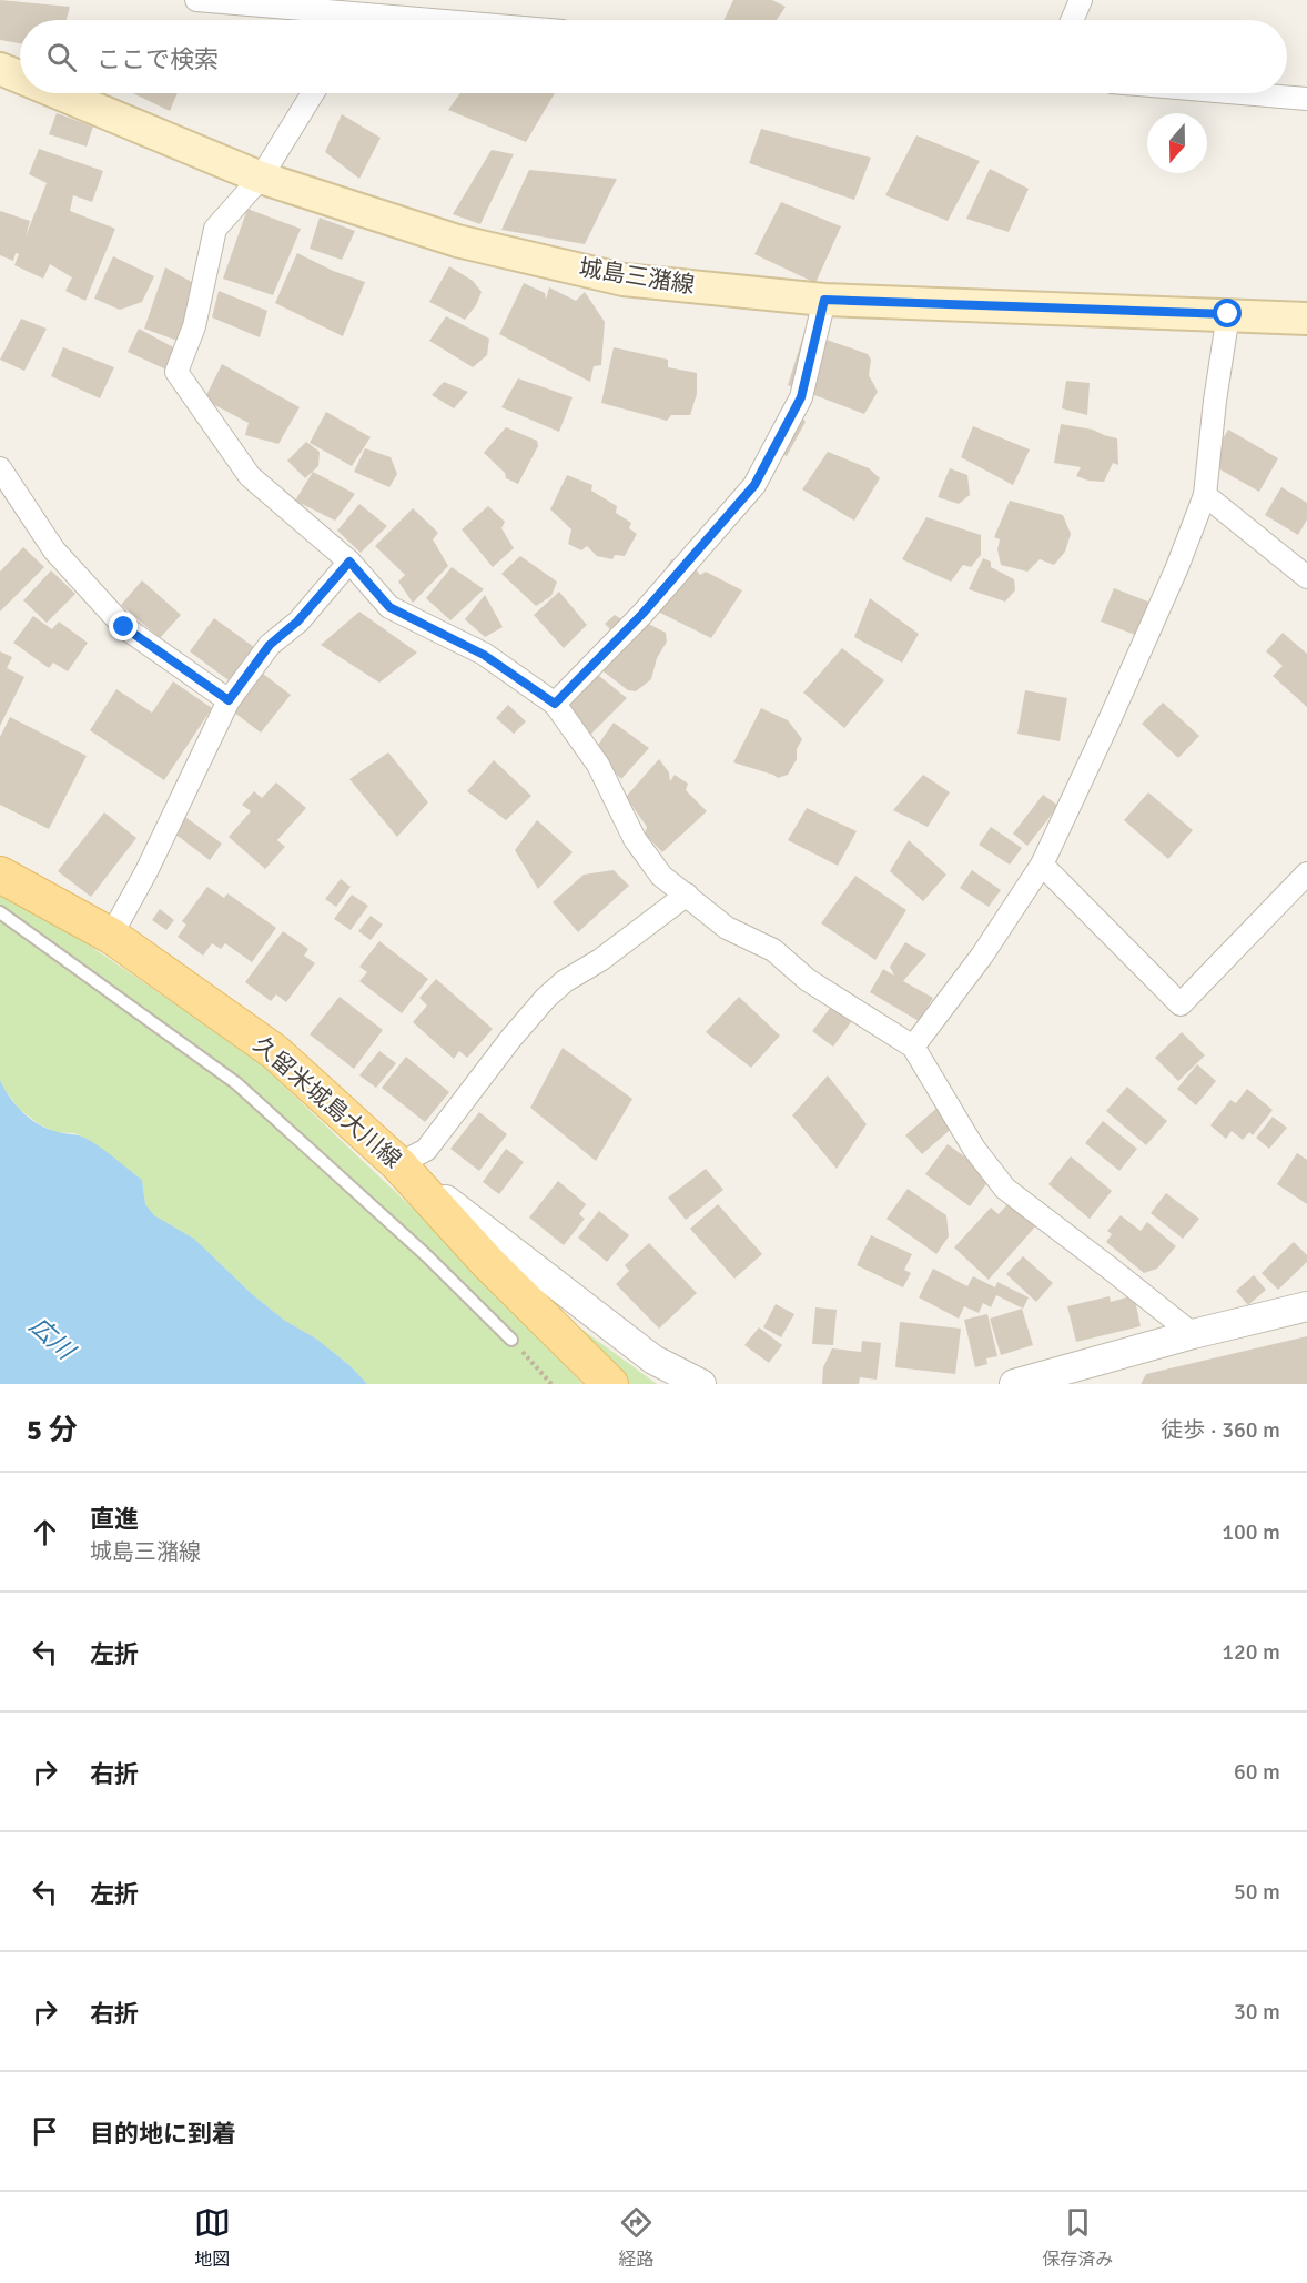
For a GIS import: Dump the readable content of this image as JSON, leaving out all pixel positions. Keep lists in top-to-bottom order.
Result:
{
  "streets": {
    "main road": ["城島三潴線", "久留米城島大川線"]
  },
  "water": ["広川"],
  "north": "bottom",
  "page": {
    "search": "ここで検索",
    "heading": ["5 分", "徒歩 · 360 m"],
    "list": [
      ["直進", "城島三潴線", "100 m"],
      ["左折", "120 m"],
      ["右折", "60 m"],
      ["左折", "50 m"],
      ["右折", "30 m"],
      "目的地に到着"
    ],
    "nav": ["地図", "経路", "保存済み"]
  }
}
